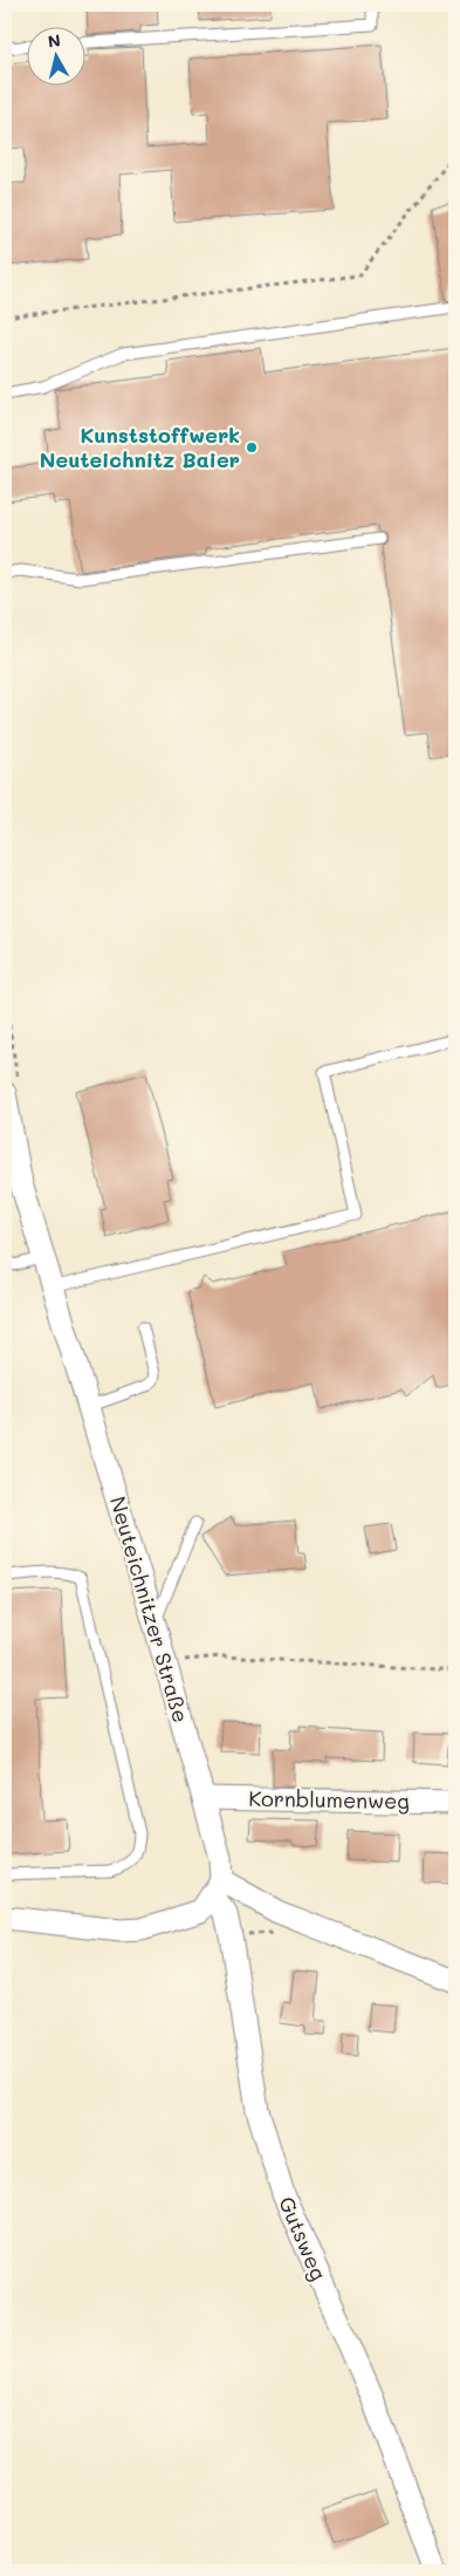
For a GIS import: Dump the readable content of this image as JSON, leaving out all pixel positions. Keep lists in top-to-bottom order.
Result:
{
  "streets": {
    "street": ["Neuteichnitzer Straße", "Kornblumenweg", "Gutsweg"]
  },
  "crossings": [
    ["Neuteichnitzer Straße", "Kornblumenweg"],
    ["Neuteichnitzer Straße", "Gutsweg"]
  ],
  "places": ["Kunststoffwerk Neuteichnitz Baier"],
  "north": "top"
}
